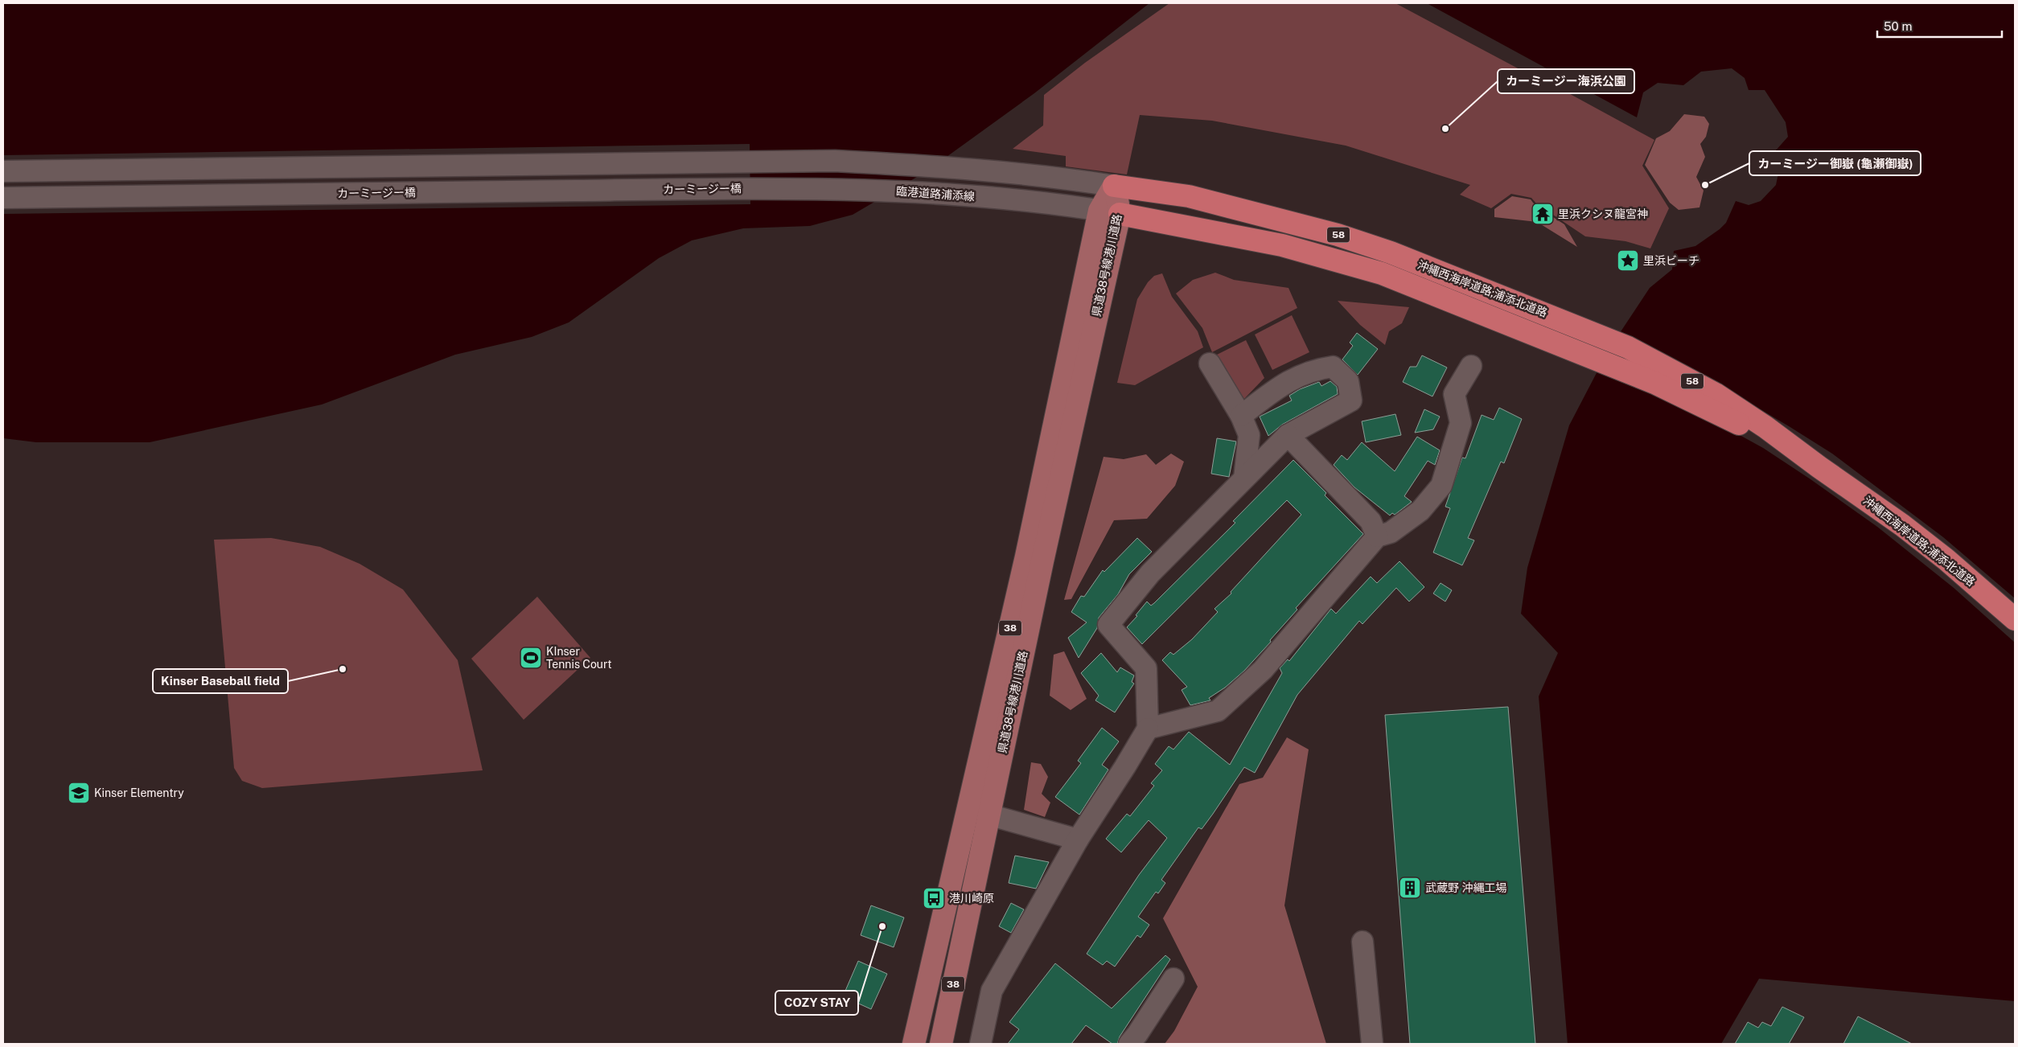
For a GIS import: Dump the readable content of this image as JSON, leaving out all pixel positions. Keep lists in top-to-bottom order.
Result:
{
  "streets": {
    "highway": ["58", "沖縄西海岸道路;浦添北道路"],
    "main road": ["県道38号線港川道路", "38"],
    "street": ["カーミージー橋", "臨港道路浦添線"]
  },
  "crossings": [
    ["カーミージー橋", "臨港道路浦添線"],
    ["臨港道路浦添線", "県道38号線港川道路"],
    ["臨港道路浦添線", "沖縄西海岸道路;浦添北道路"],
    ["県道38号線港川道路", "沖縄西海岸道路;浦添北道路"]
  ],
  "places": {
    "other": [
      "カーミージー海浜公園",
      "カーミージー御嶽 (龜瀬御嶽)",
      "Kinser Baseball field",
      "COZY STAY"
    ],
    "temple": ["里浜クシヌ龍宮神"],
    "place": ["里浜ビーチ"],
    "sports": ["KInser Tennis Court"],
    "school or university": ["Kinser Elementry"],
    "building": ["武蔵野 沖縄工場"],
    "bus stop": ["港川崎原"]
  },
  "scale_bar": "50 m"
}
